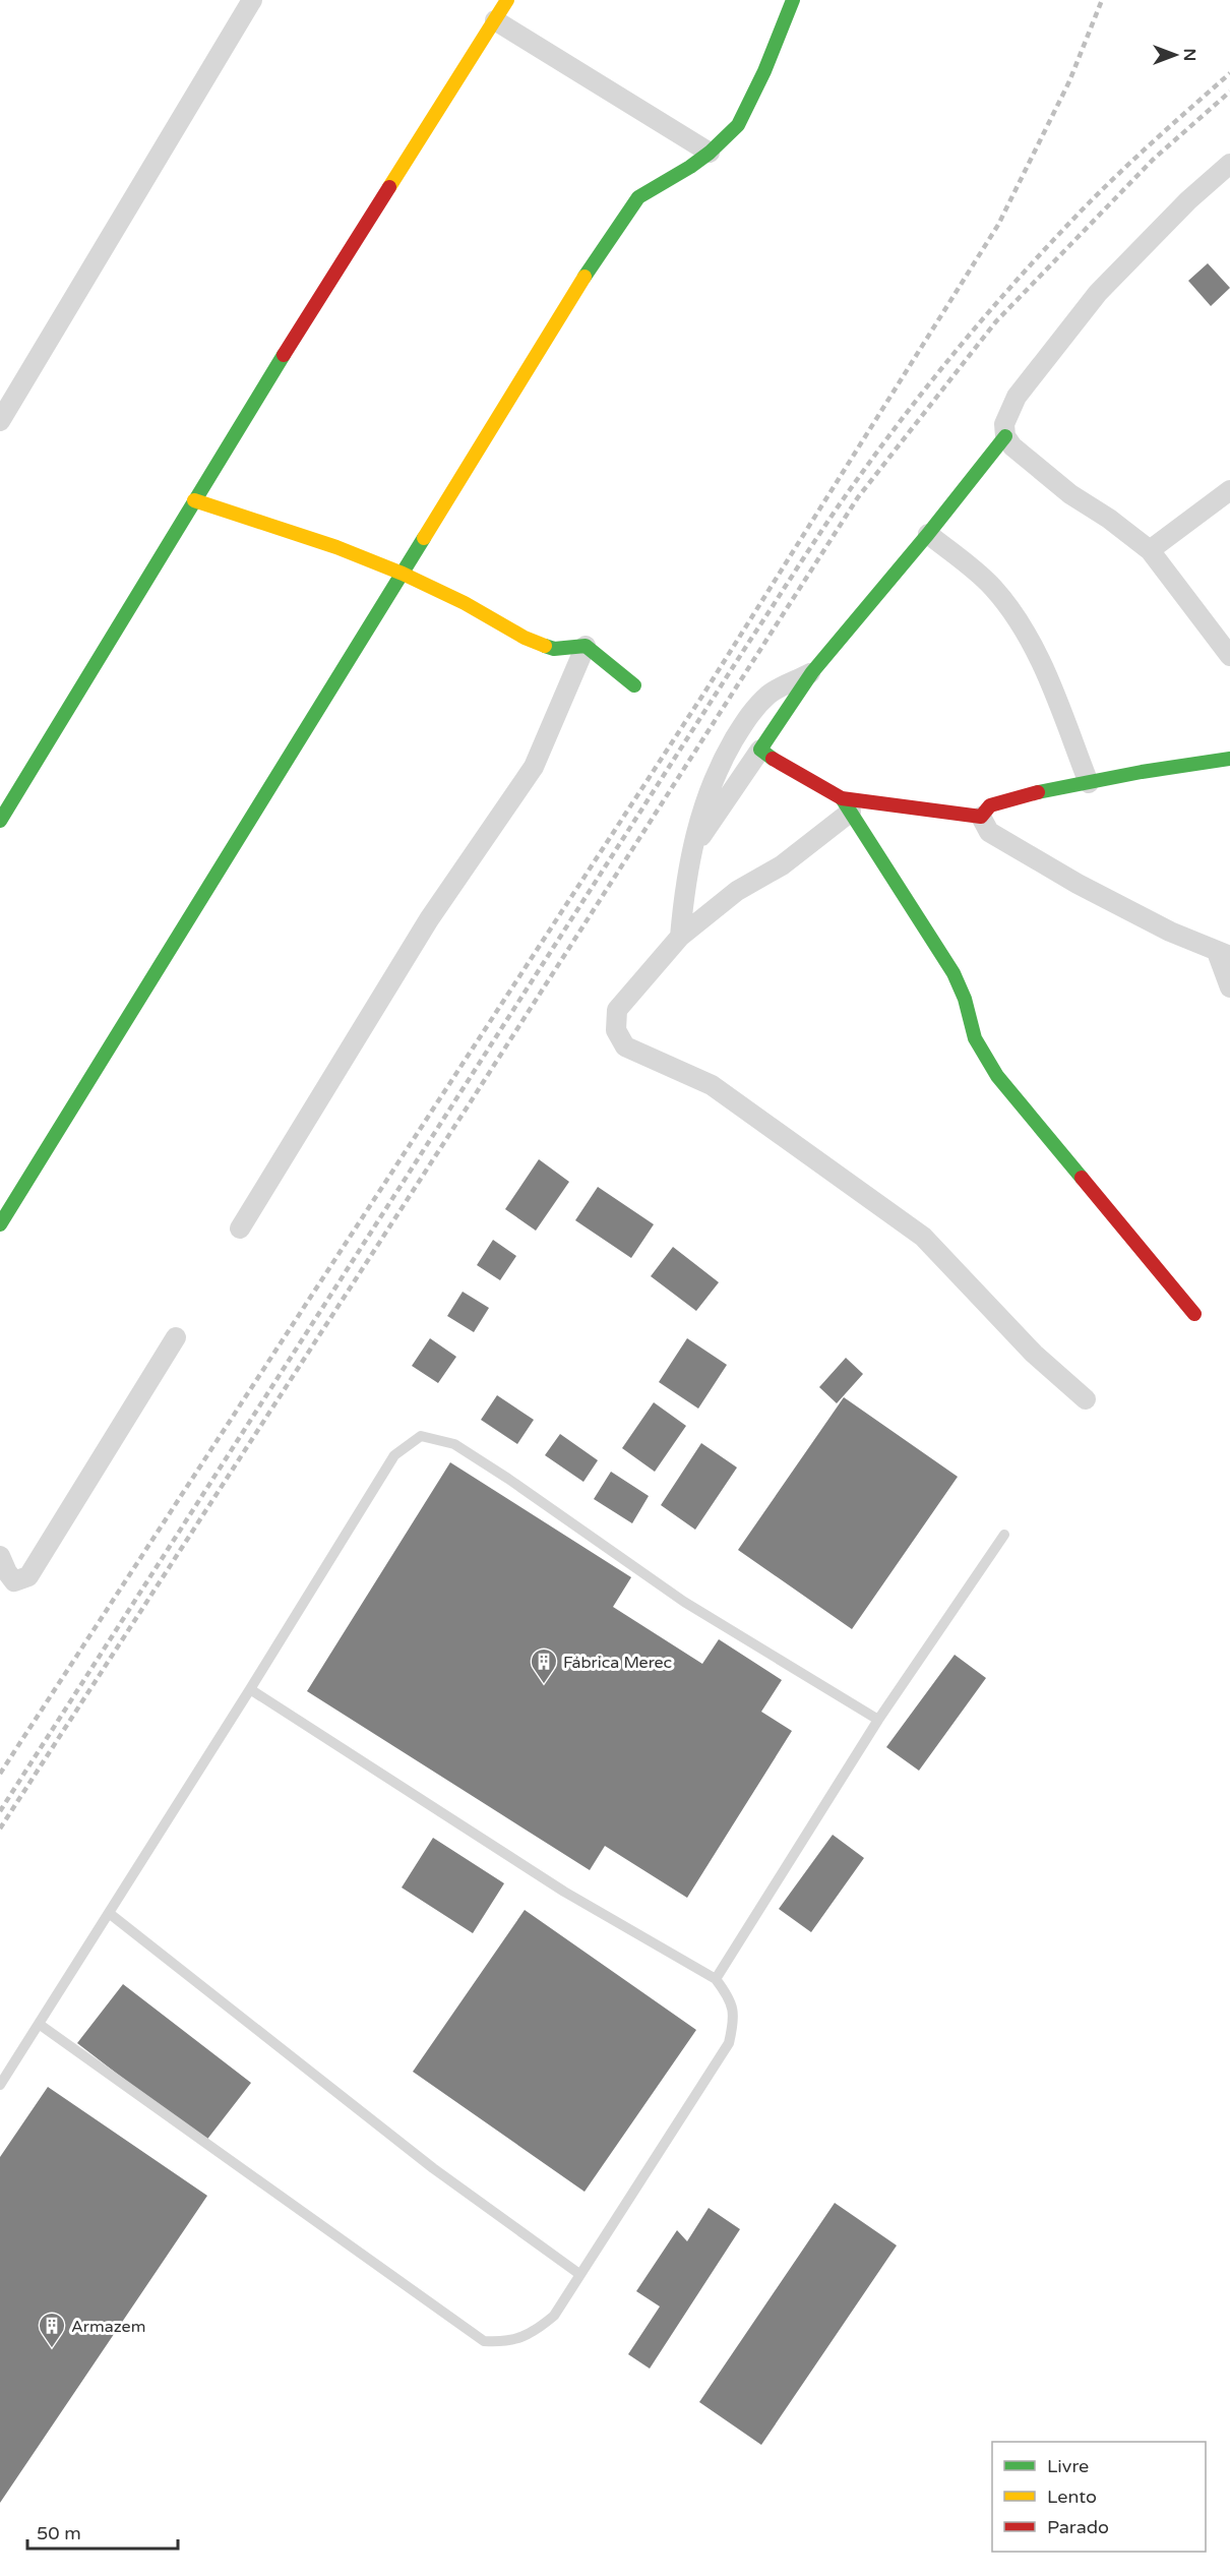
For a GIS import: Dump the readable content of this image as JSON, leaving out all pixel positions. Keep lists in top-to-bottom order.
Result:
{
  "places": {
    "building": ["Fábrica Merec", "Armazem"]
  },
  "legend": ["Livre", "Lento", "Parado"],
  "scale_bar": "50 m",
  "north": "right"
}
